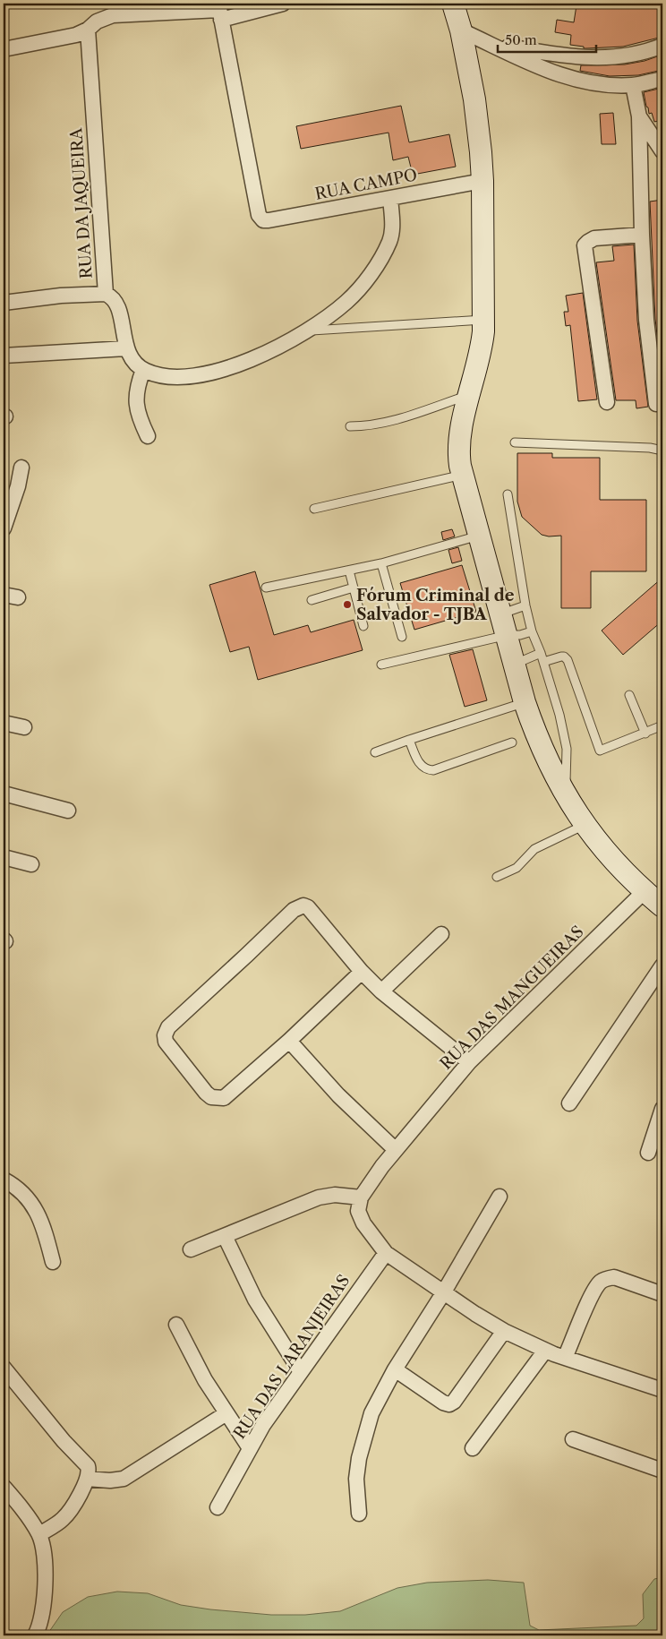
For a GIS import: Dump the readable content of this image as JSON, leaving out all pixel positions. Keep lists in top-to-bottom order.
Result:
{
  "streets": {
    "street": [
      "RUA CAMPO",
      "RUA DA JAQUEIRA",
      "RUA DAS MANGUEIRAS",
      "RUA DAS LARANJEIRAS"
    ]
  },
  "places": ["Fórum Criminal de Salvador - TJBA"],
  "scale_bar": "50 m"
}
